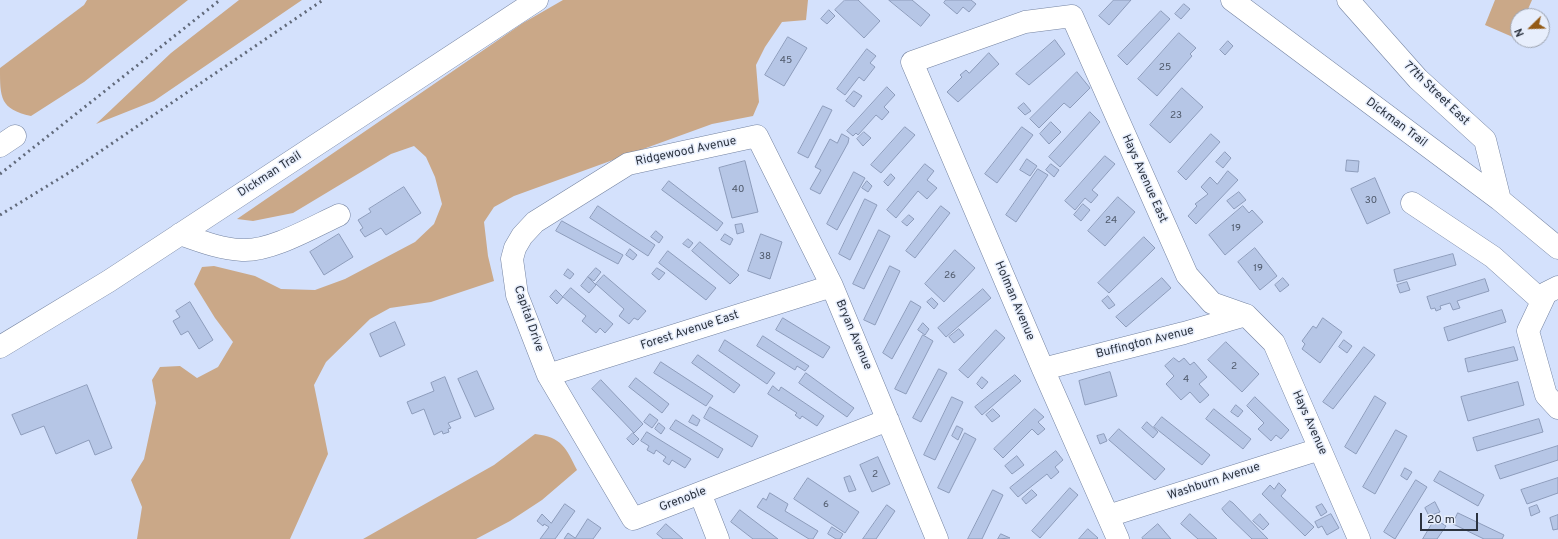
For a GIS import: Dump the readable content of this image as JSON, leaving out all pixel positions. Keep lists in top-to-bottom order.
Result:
{
  "streets": {
    "street": [
      "77th Street East",
      "Dickman Trail",
      "Ridgewood Avenue",
      "Hays Avenue East",
      "Holman Avenue",
      "Capital Drive",
      "Forest Avenue East",
      "Bryan Avenue",
      "Buffington Avenue",
      "Hays Avenue",
      "Washburn Avenue",
      "Grenoble"
    ]
  },
  "crossings": [
    ["77th Street East", "Dickman Trail"],
    ["Ridgewood Avenue", "Capital Drive"],
    ["Ridgewood Avenue", "Bryan Avenue"],
    ["Hays Avenue East", "Holman Avenue"],
    ["Hays Avenue East", "Buffington Avenue"],
    ["Hays Avenue East", "Hays Avenue"],
    ["Holman Avenue", "Buffington Avenue"],
    ["Holman Avenue", "Washburn Avenue"],
    ["Capital Drive", "Forest Avenue East"],
    ["Capital Drive", "Grenoble"],
    ["Forest Avenue East", "Bryan Avenue"],
    ["Forest Avenue East", "Grenoble"],
    ["Bryan Avenue", "Grenoble"],
    ["Buffington Avenue", "Hays Avenue"],
    ["Hays Avenue", "Washburn Avenue"]
  ],
  "house_numbers": [
    "45",
    "25",
    "23",
    "40",
    "30",
    "24",
    "19",
    "38",
    "19",
    "26",
    "2",
    "4",
    "2",
    "6"
  ],
  "scale_bar": "20 m",
  "north": "bottom left"
}
